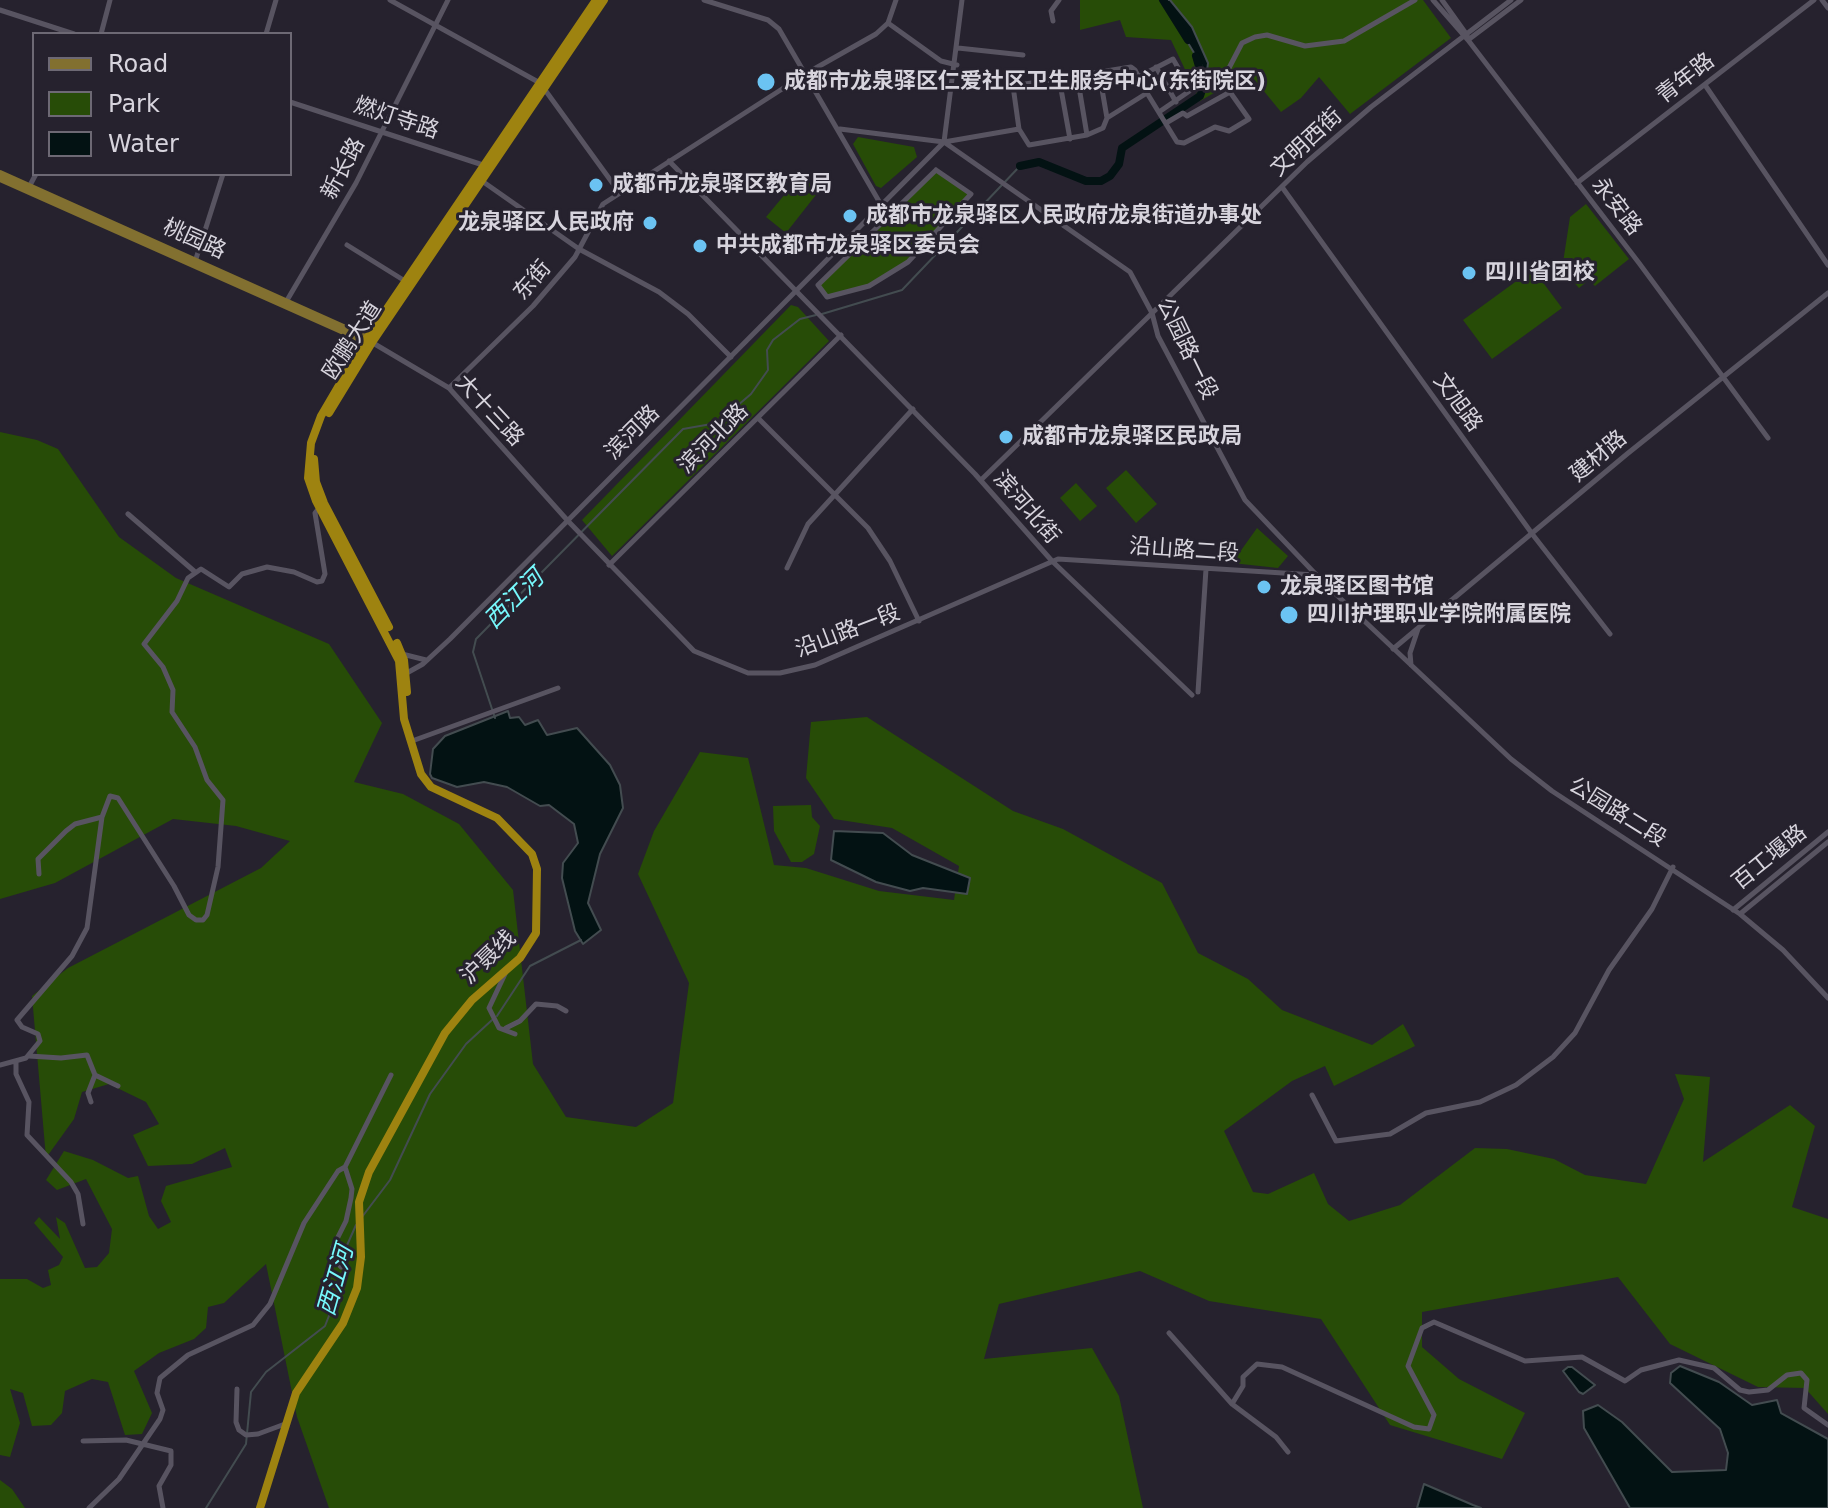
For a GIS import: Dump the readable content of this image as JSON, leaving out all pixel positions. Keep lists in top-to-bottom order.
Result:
{
  "streets": {
    "highway": ["欧鹏大道", "沪聂线"],
    "main road": ["桃园路"],
    "street": [
      "青年路",
      "燃灯寺路",
      "文明西街",
      "新长路",
      "永安路",
      "东街",
      "公园路一段",
      "文旭路",
      "大十三路",
      "滨河路",
      "滨河北路",
      "建材路",
      "滨河北街",
      "沿山路二段",
      "沿山路一段",
      "公园路二段",
      "百工堰路"
    ]
  },
  "crossings": [
    ["青年路", "永安路"],
    ["燃灯寺路", "新长路"],
    ["燃灯寺路", "欧鹏大道"],
    ["文明西街", "永安路"],
    ["文明西街", "公园路一段"],
    ["文明西街", "文旭路"],
    ["文明西街", "滨河北街"],
    ["新长路", "桃园路"],
    ["永安路", "建材路"],
    ["桃园路", "欧鹏大道"],
    ["桃园路", "大十三路"],
    ["桃园路", "沪聂线"],
    ["东街", "大十三路"],
    ["东街", "滨河北街"],
    ["欧鹏大道", "大十三路"],
    ["欧鹏大道", "滨河路"],
    ["欧鹏大道", "沪聂线"],
    ["公园路一段", "滨河路"],
    ["公园路一段", "建材路"],
    ["公园路一段", "沿山路二段"],
    ["公园路一段", "公园路二段"],
    ["文旭路", "建材路"],
    ["大十三路", "滨河路"],
    ["大十三路", "沿山路一段"],
    ["大十三路", "沪聂线"],
    ["滨河路", "滨河北街"],
    ["滨河路", "沪聂线"],
    ["滨河北路", "滨河北街"],
    ["滨河北路", "沿山路一段"],
    ["建材路", "公园路二段"],
    ["滨河北街", "沿山路二段"],
    ["滨河北街", "沿山路一段"],
    ["沿山路二段", "沿山路一段"],
    ["公园路二段", "百工堰路"]
  ],
  "water": ["西江河"],
  "places": [
    "成都市龙泉驿区仁爱社区卫生服务中心(东街院区)",
    "成都市龙泉驿区教育局",
    "成都市龙泉驿区人民政府龙泉街道办事处",
    "龙泉驿区人民政府",
    "中共成都市龙泉驿区委员会",
    "四川省团校",
    "成都市龙泉驿区民政局",
    "龙泉驿区图书馆",
    "四川护理职业学院附属医院"
  ],
  "legend": ["Road", "Park", "Water"]
}
